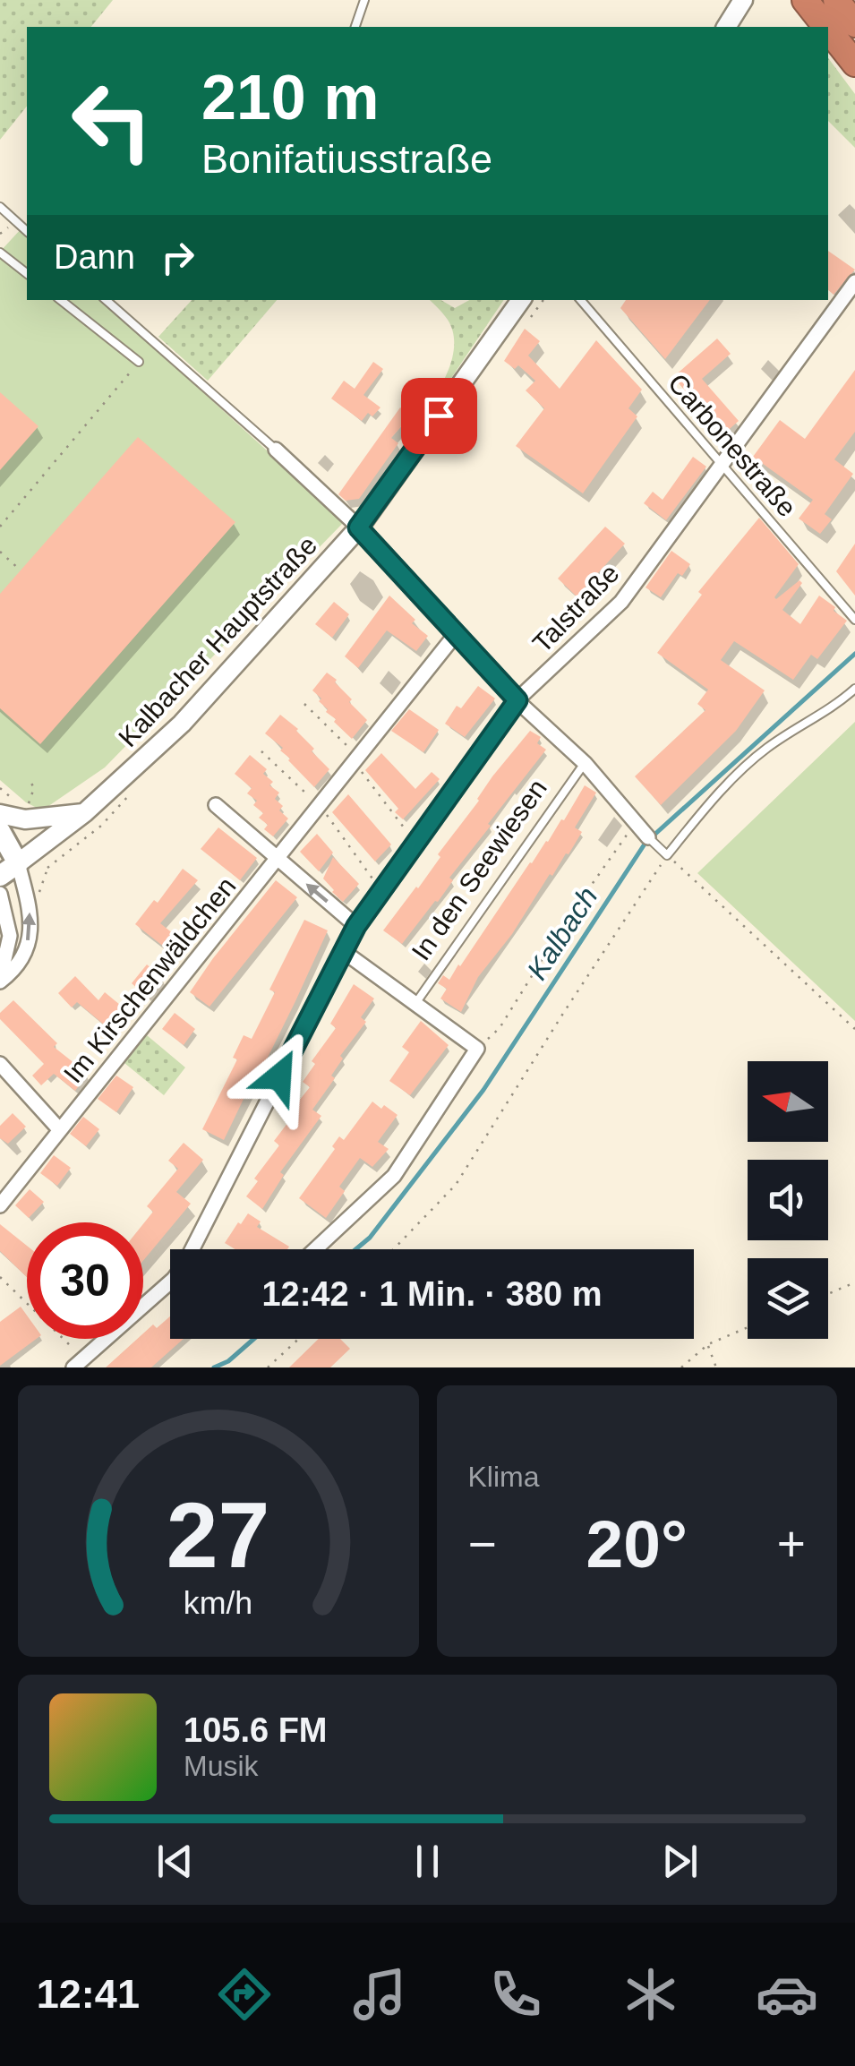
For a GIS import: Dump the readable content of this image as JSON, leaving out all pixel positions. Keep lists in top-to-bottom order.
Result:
{
  "streets": {
    "street": [
      "Talstraße",
      "Kalbacher Hauptstraße",
      "In den Seewiesen",
      "Im Kirschenwäldchen"
    ],
    "lane": ["Carbonestraße"]
  },
  "crossings": [
    ["Carbonestraße", "Talstraße"],
    ["Talstraße", "In den Seewiesen"]
  ],
  "water": ["Kalbach"],
  "north": "left",
  "page": {
    "turn": ["210 m", "Bonifatiusstraße"],
    "then": "Dann",
    "limit": "30",
    "trip": "12:42 · 1 Min. · 380 m",
    "tile": "Klima",
    "heat": ["−", "20°", "+"],
    "song": ["105.6 FM", "Musik"],
    "tabs": "12:41",
    "gauge": ["27", "km/h"]
  }
}
